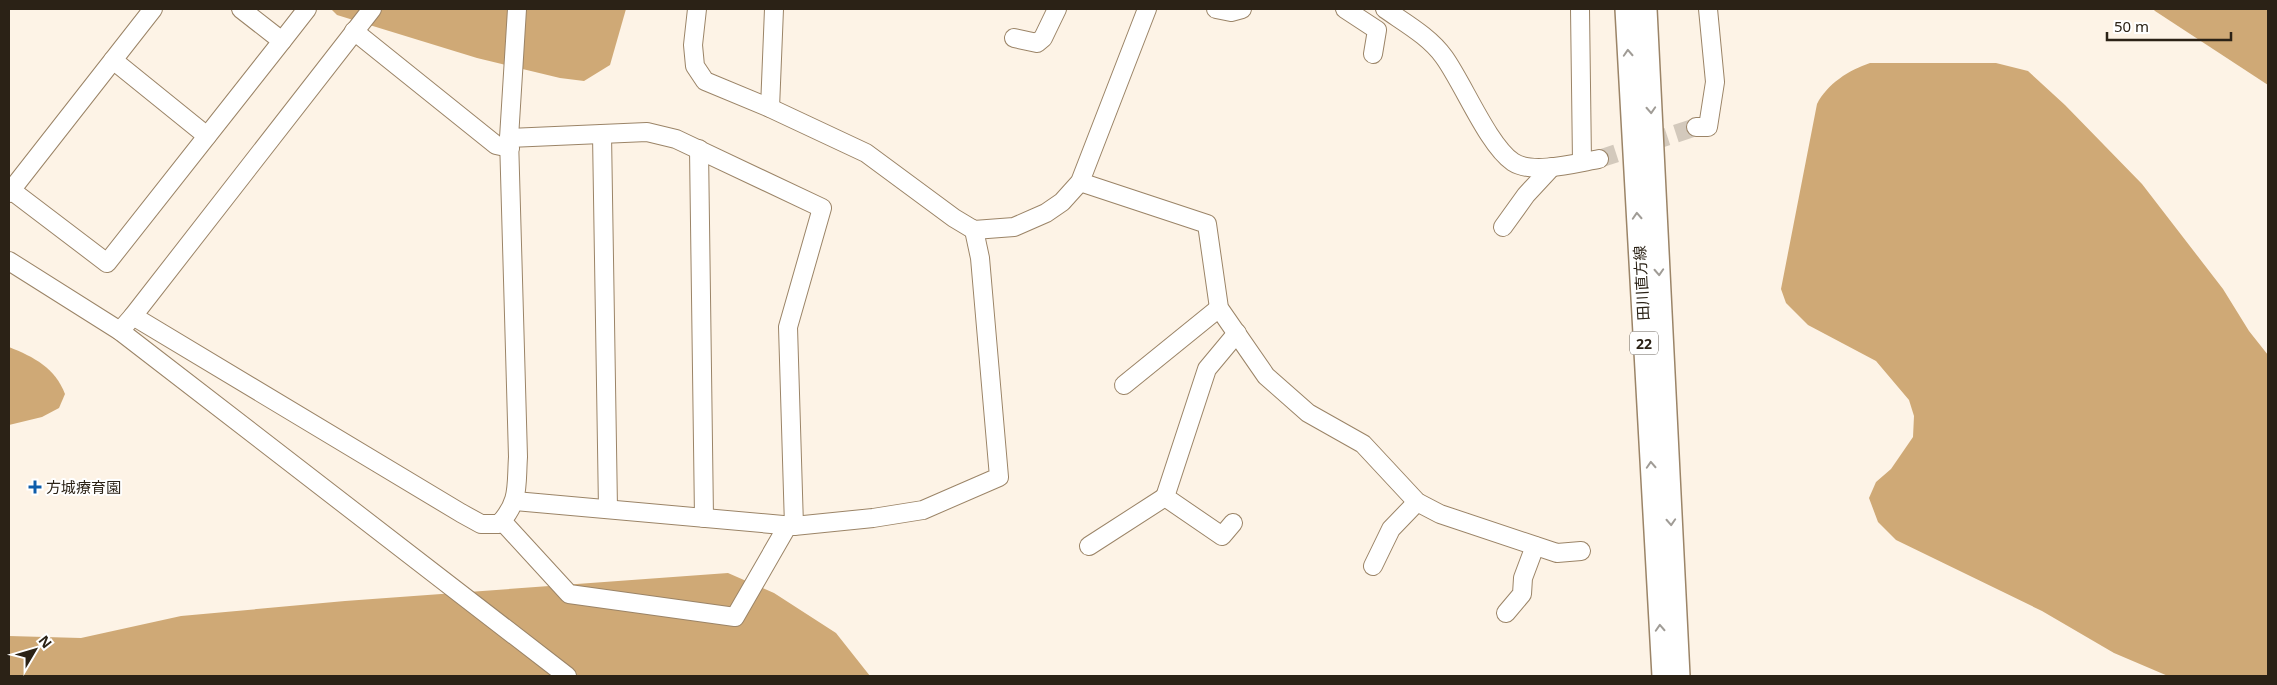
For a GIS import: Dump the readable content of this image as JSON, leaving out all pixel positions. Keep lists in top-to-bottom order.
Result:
{
  "streets": {
    "main road": ["田川直方線", "22"]
  },
  "places": {
    "health": ["方城療育園"]
  },
  "scale_bar": "50 m",
  "north": "top right"
}
